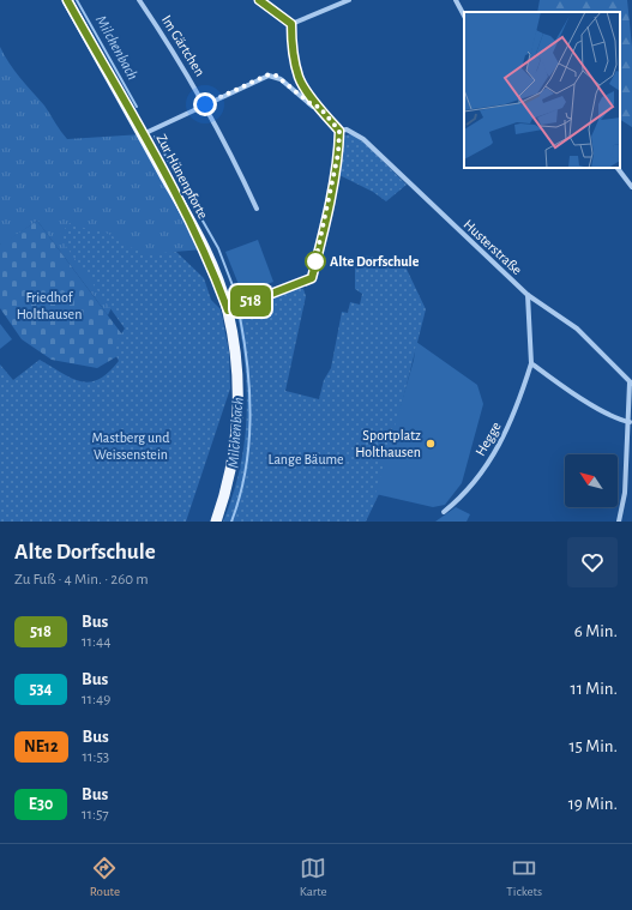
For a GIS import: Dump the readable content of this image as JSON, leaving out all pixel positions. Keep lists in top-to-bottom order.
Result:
{
  "streets": {
    "main road": ["Zur Hünenpforte"],
    "street": ["Im Gärtchen", "Husterstraße", "Hegge"]
  },
  "crossings": [
    ["Husterstraße", "Hegge"]
  ],
  "water": ["Milchenbach"],
  "parks": ["Friedhof Holthausen", "Mastberg und Weissenstein", "Lange Bäume"],
  "places": ["Alte Dorfschule", "Sportplatz Holthausen"],
  "lines": ["bus line 518"],
  "north": "top left",
  "page": {
    "on_map": "518",
    "heading": ["Alte Dorfschule", "Zu Fuß · 4 Min. · 260 m"],
    "list": [
      {
        "mark": "518",
        "name": "Bus",
        "note": "11:44",
        "value": "6 Min."
      },
      {
        "mark": "534",
        "name": "Bus",
        "note": "11:49",
        "value": "11 Min."
      },
      {
        "mark": "NE12",
        "name": "Bus",
        "note": "11:53",
        "value": "15 Min."
      },
      {
        "mark": "E30",
        "name": "Bus",
        "note": "11:57",
        "value": "19 Min."
      }
    ],
    "tabs": ["Route", "Karte", "Tickets"]
  }
}
